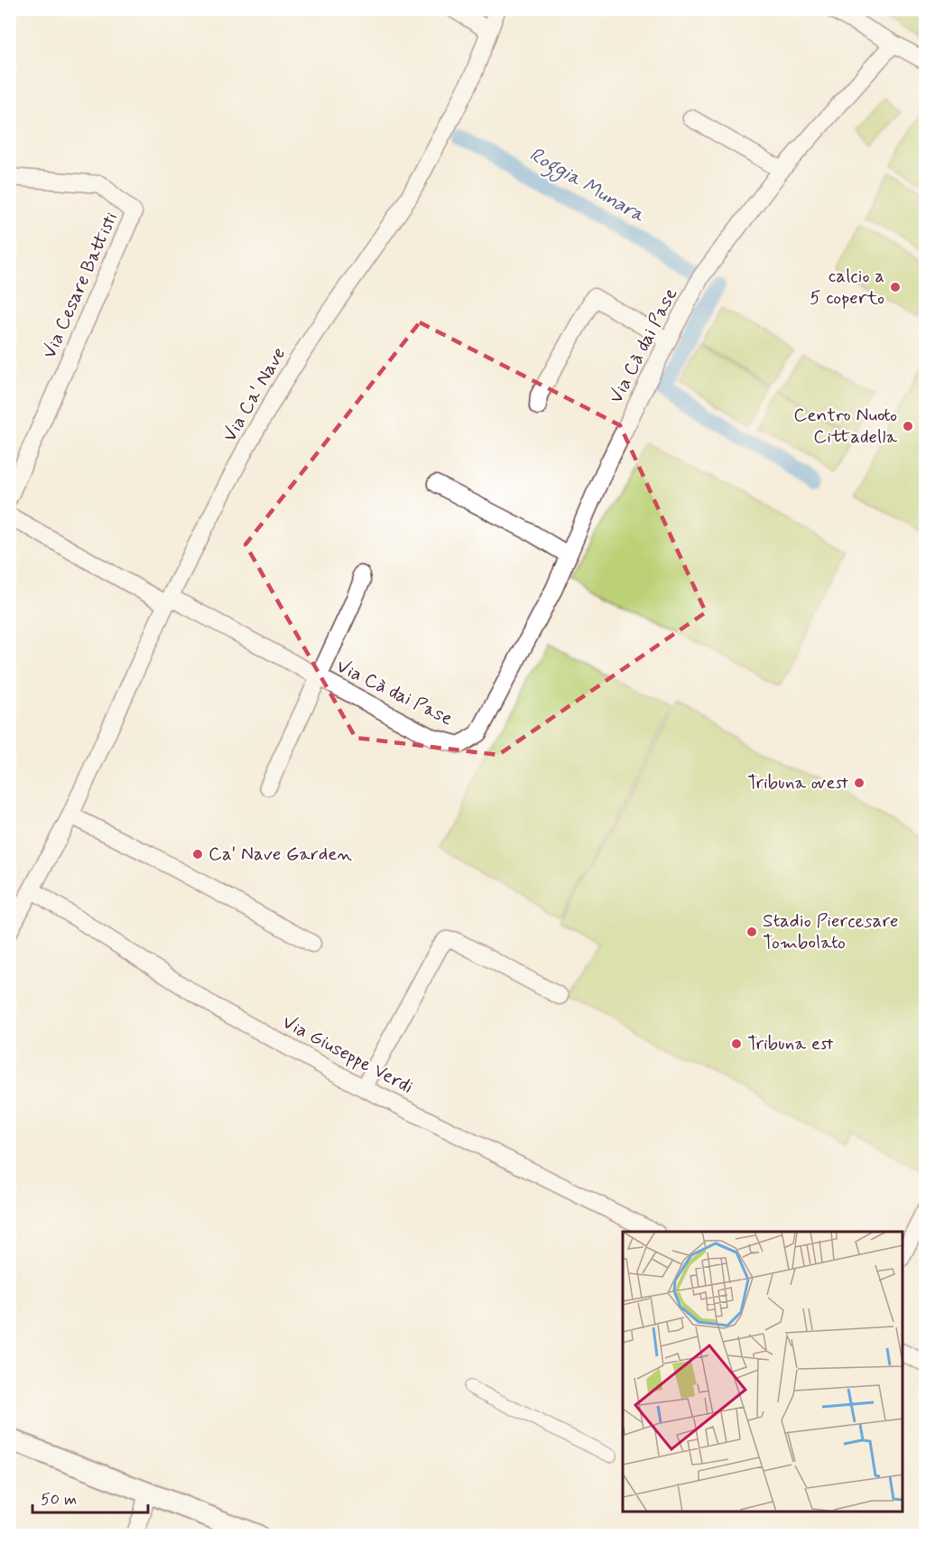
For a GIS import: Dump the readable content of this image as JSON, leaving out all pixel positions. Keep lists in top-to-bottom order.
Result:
{
  "streets": {
    "street": [
      "Via Cesare Battisti",
      "Via Cà dai Pase",
      "Via Ca' Nave",
      "Via Giuseppe Verdi"
    ]
  },
  "crossings": [
    ["Via Cà dai Pase", "Via Ca' Nave"],
    ["Via Ca' Nave", "Via Giuseppe Verdi"]
  ],
  "water": ["Roggia Munara"],
  "places": [
    "calcio a 5 coperto",
    "Centro Nuoto Cittadella",
    "Tribuna ovest",
    "Ca' Nave Garden",
    "Stadio Piercesare Tombolato",
    "Tribuna est"
  ],
  "scale_bar": "50 m"
}
